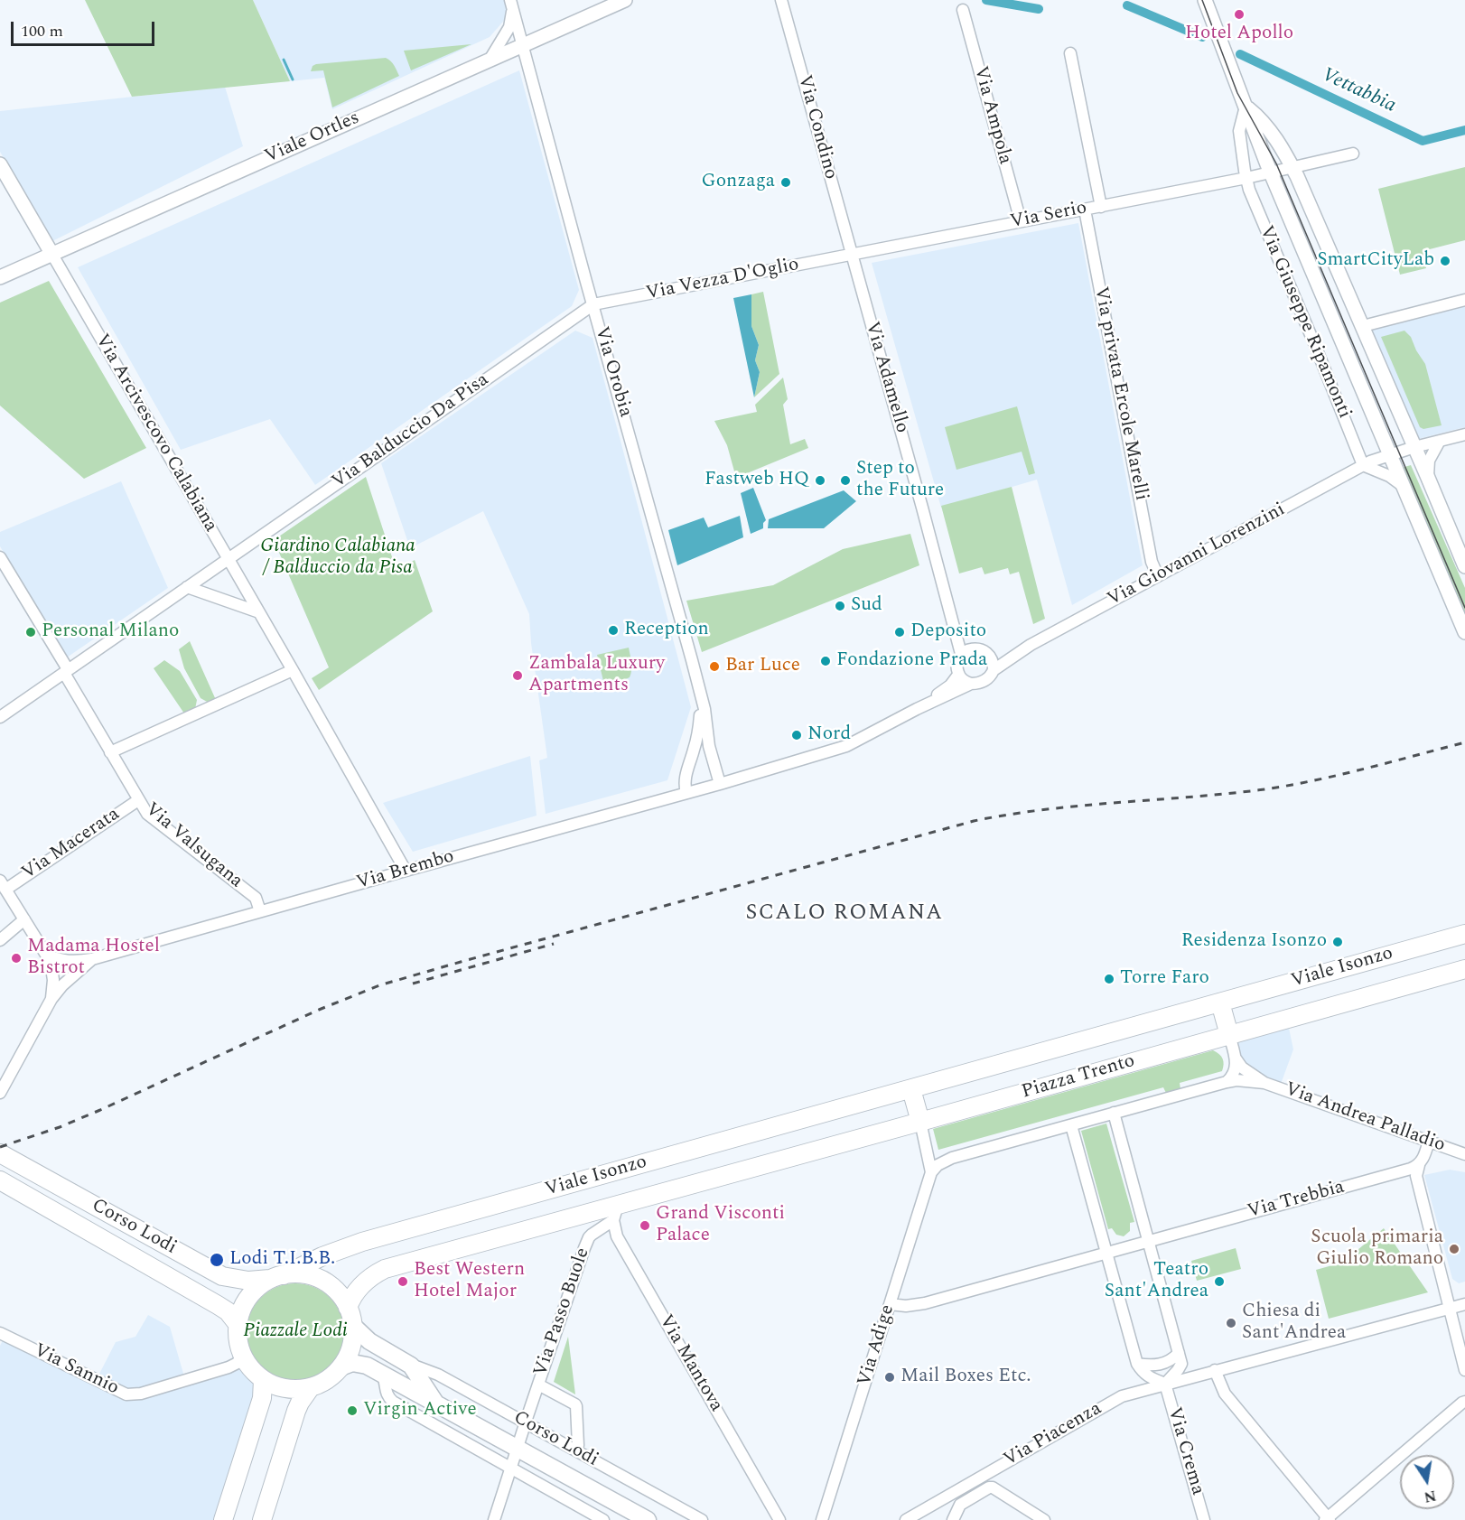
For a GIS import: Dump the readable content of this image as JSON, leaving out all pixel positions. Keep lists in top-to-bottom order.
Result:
{
  "streets": {
    "main road": ["Viale Isonzo", "Piazza Trento", "Corso Lodi"],
    "street": [
      "Via Ampola",
      "Via Condino",
      "Viale Ortles",
      "Via Serio",
      "Via Vezza D'Oglio",
      "Via Giuseppe Ripamonti",
      "Via Orobia",
      "Via Adamello",
      "Via privata Ercole Marelli",
      "Via Balduccio Da Pisa",
      "Via Arcivescovo Calabiana",
      "Via Giovanni Lorenzini",
      "Via Macerata",
      "Via Valsugana",
      "Via Brembo",
      "Via Andrea Palladio",
      "Via Trebbia",
      "Via Passo Buole",
      "Via Adige",
      "Via Mantova",
      "Via Sannio",
      "Via Piacenza",
      "Via Crema"
    ]
  },
  "crossings": [
    ["Via Ampola", "Via Serio"],
    ["Via Condino", "Via Serio"],
    ["Via Condino", "Via Vezza D'Oglio"],
    ["Via Condino", "Via Adamello"],
    ["Viale Ortles", "Via Orobia"],
    ["Viale Ortles", "Via Arcivescovo Calabiana"],
    ["Via Serio", "Via Vezza D'Oglio"],
    ["Via Serio", "Via Giuseppe Ripamonti"],
    ["Via Serio", "Via Adamello"],
    ["Via Serio", "Via privata Ercole Marelli"],
    ["Via Vezza D'Oglio", "Via Orobia"],
    ["Via Vezza D'Oglio", "Via Adamello"],
    ["Via Vezza D'Oglio", "Via Balduccio Da Pisa"],
    ["Via Giuseppe Ripamonti", "Via Giovanni Lorenzini"],
    ["Via Orobia", "Via Balduccio Da Pisa"],
    ["Via Orobia", "Via Giovanni Lorenzini"],
    ["Via Orobia", "Via Brembo"],
    ["Via Adamello", "Via Giovanni Lorenzini"],
    ["Via privata Ercole Marelli", "Via Giovanni Lorenzini"],
    ["Via Balduccio Da Pisa", "Via Arcivescovo Calabiana"],
    ["Via Balduccio Da Pisa", "Via Valsugana"],
    ["Via Arcivescovo Calabiana", "Via Brembo"],
    ["Via Giovanni Lorenzini", "Via Brembo"],
    ["Via Macerata", "Via Valsugana"],
    ["Via Valsugana", "Via Brembo"],
    ["Viale Isonzo", "Piazza Trento"],
    ["Viale Isonzo", "Corso Lodi"],
    ["Viale Isonzo", "Via Passo Buole"],
    ["Viale Isonzo", "Via Mantova"],
    ["Viale Isonzo", "Via Sannio"],
    ["Corso Lodi", "Via Passo Buole"],
    ["Corso Lodi", "Via Sannio"],
    ["Via Passo Buole", "Via Mantova"],
    ["Via Piacenza", "Via Crema"]
  ],
  "districts": ["SCALO ROMANA"],
  "water": ["Vettabbia"],
  "parks": ["Giardino Calabiana / Balduccio da Pisa", "Piazzale Lodi"],
  "places": [
    "Hotel Apollo",
    "Gonzaga",
    "SmartCityLab",
    "Fastweb HQ",
    "Step to the Future",
    "Sud",
    "Reception",
    "Personal Milano",
    "Deposito",
    "Fondazione Prada",
    "Bar Luce",
    "Zambala Luxury Apartments",
    "Nord",
    "Residenza Isonzo",
    "Madama Hostel Bistrot",
    "Torre Faro",
    "Grand Visconti Palace",
    "Scuola primaria Giulio Romano",
    "Lodi T.I.B.B.",
    "Best Western Hotel Major",
    "Teatro Sant'Andrea",
    "Chiesa di Sant'Andrea",
    "Mail Boxes Etc.",
    "Virgin Active"
  ],
  "scale_bar": "100 m",
  "north": "bottom"
}
